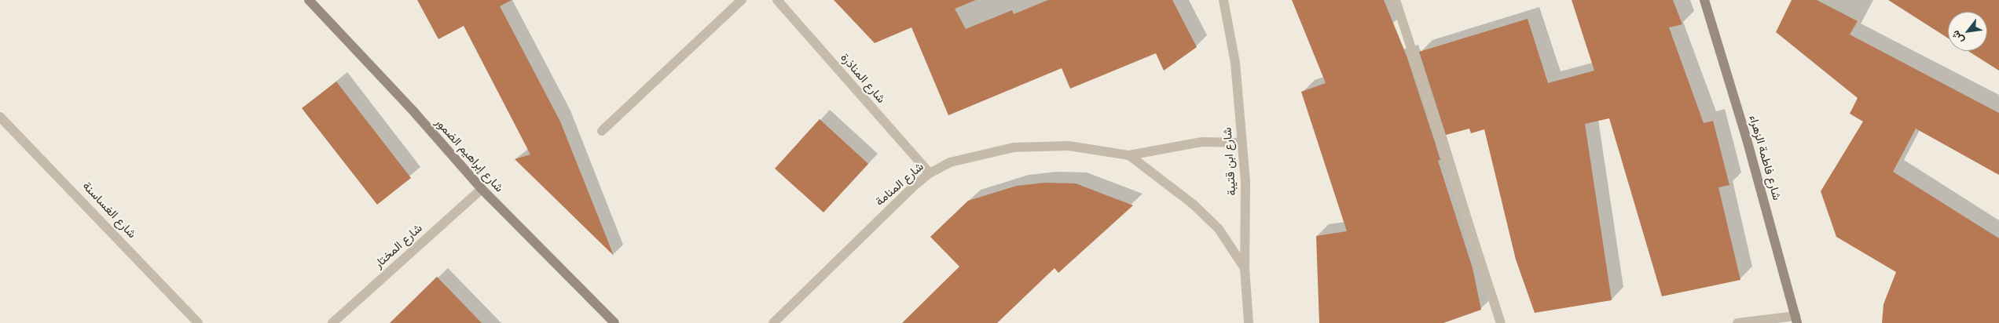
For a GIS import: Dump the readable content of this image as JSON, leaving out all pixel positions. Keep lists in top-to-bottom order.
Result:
{
  "streets": {
    "street": [
      "شارع المناذرة",
      "شارع إبراهيم الضمور",
      "شارع فاطمة الزهراء",
      "شارع ابن قتيبة",
      "شارع المنامة",
      "شارع الغساسنة",
      "شارع المختار"
    ]
  },
  "crossings": [
    ["شارع المناذرة", "شارع المنامة"],
    ["شارع إبراهيم الضمور", "شارع المختار"],
    ["شارع ابن قتيبة", "شارع المنامة"]
  ],
  "north": "bottom left"
}
